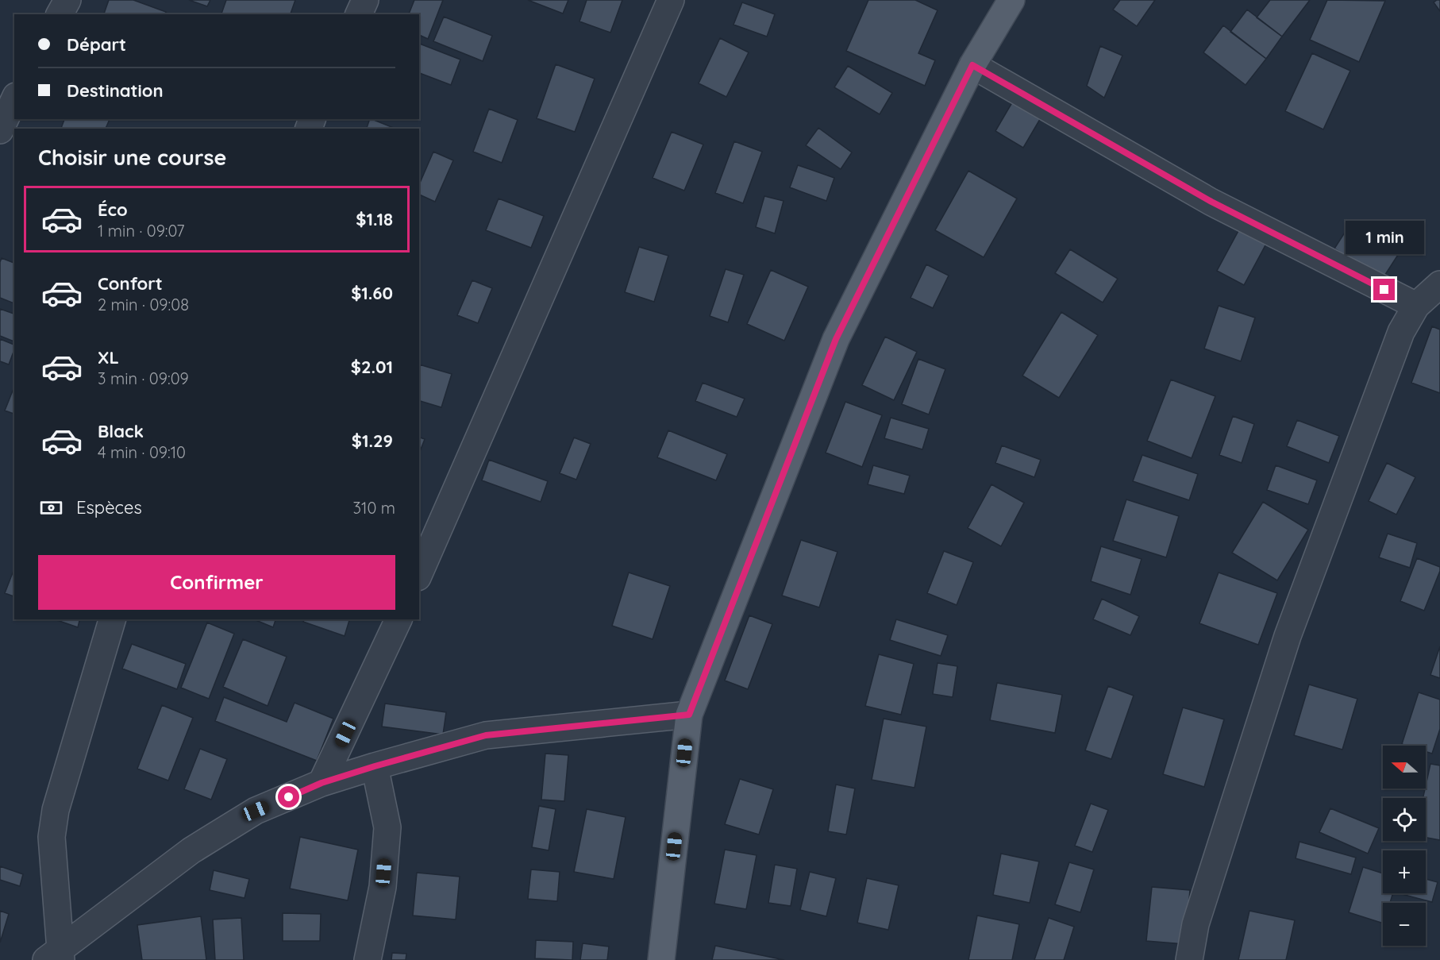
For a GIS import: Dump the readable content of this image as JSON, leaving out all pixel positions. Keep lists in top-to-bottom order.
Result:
{
  "north": "left",
  "page": {
    "banner": ["Départ", "Destination"],
    "heading": "Choisir une course",
    "list": [
      {
        "name": "Éco",
        "note": "1 min · 09:07",
        "value": "$1.18"
      },
      {
        "name": "Confort",
        "note": "2 min · 09:08",
        "value": "$1.60"
      },
      {
        "name": "XL",
        "note": "3 min · 09:09",
        "value": "$2.01"
      },
      {
        "name": "Black",
        "note": "4 min · 09:10",
        "value": "$1.29"
      }
    ],
    "bubble": "1 min",
    "pay": ["Espèces", "310 m"],
    "buttons": "Confirmer",
    "map_buttons": ["+", "−"]
  }
}
